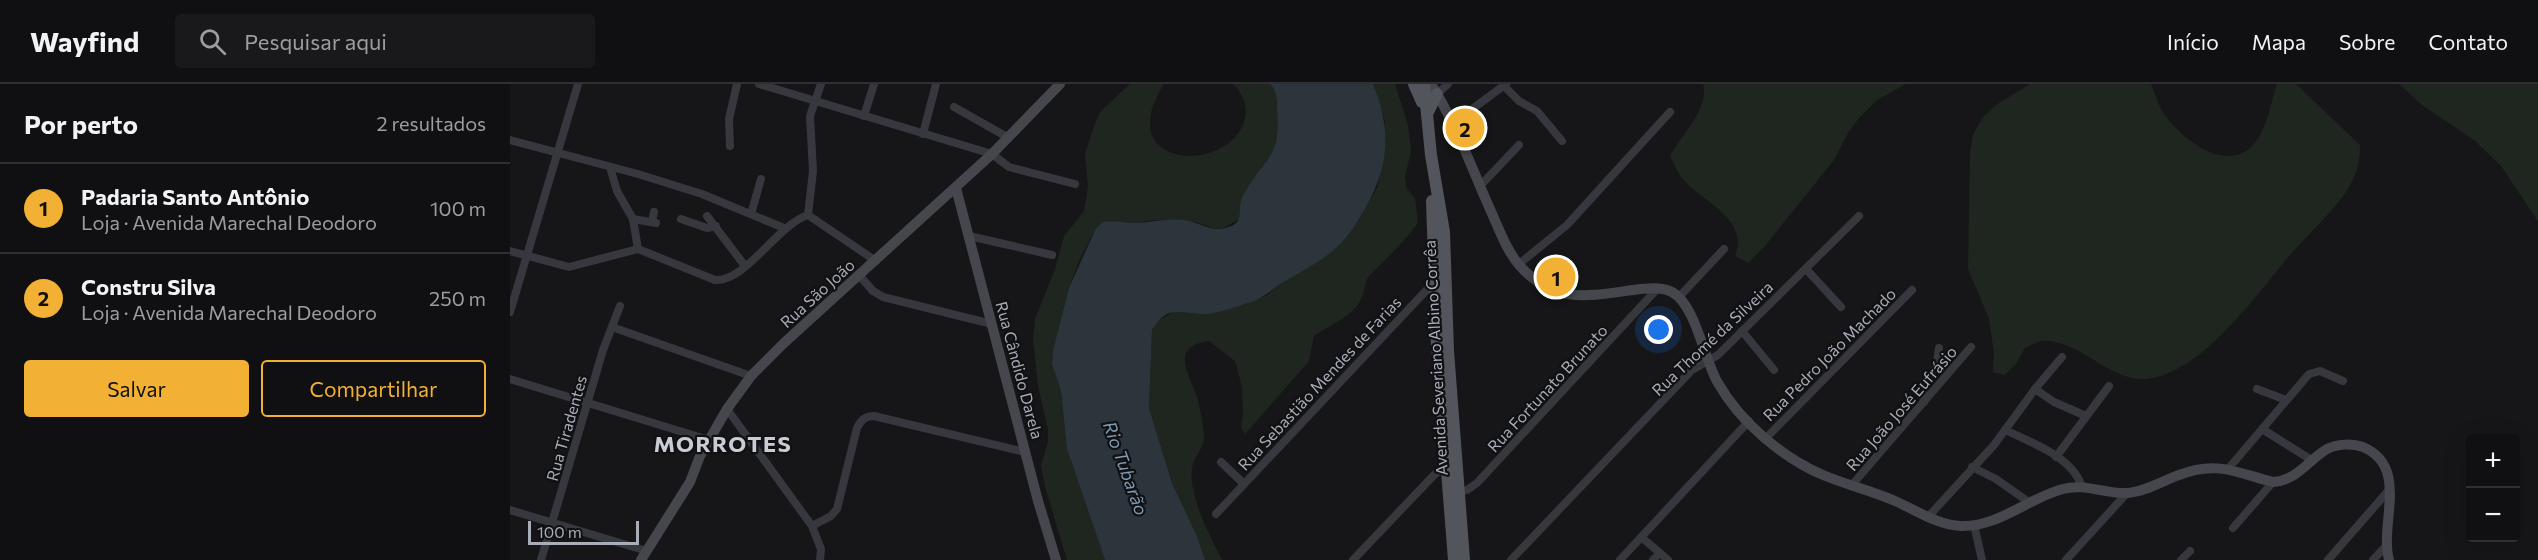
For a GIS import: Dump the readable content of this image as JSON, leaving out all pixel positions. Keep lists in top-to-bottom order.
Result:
{
  "streets": {
    "main road": ["Avenida Severiano Albino Corrêa"],
    "street": [
      "Rua São João",
      "Rua Thomé da Silveira",
      "Rua Pedro João Machado",
      "Rua Cândido Darela",
      "Rua Sebastião Mendes de Farias",
      "Rua Fortunato Brunato",
      "Rua João José Eufrásio",
      "Rua Tiradentes"
    ]
  },
  "crossings": [
    ["Rua São João", "Rua Cândido Darela"],
    ["Avenida Severiano Albino Corrêa", "Rua Sebastião Mendes de Farias"],
    ["Avenida Severiano Albino Corrêa", "Rua Fortunato Brunato"]
  ],
  "districts": ["MORROTES"],
  "water": ["Rio Tubarão"],
  "scale_bar": "100 m",
  "page": {
    "header": "Wayfind",
    "search": "Pesquisar aqui",
    "nav": [
      "Início",
      "Mapa",
      "Sobre",
      "Contato"
    ],
    "heading": ["Por perto", "2 resultados"],
    "pins": ["2", "1"],
    "list": [
      {
        "mark": "1",
        "name": "Padaria Santo Antônio",
        "note": "Loja · Avenida Marechal Deodoro",
        "value": "100 m"
      },
      {
        "mark": "2",
        "name": "Constru Silva",
        "note": "Loja · Avenida Marechal Deodoro",
        "value": "250 m"
      }
    ],
    "buttons": ["Salvar", "Compartilhar"],
    "map_buttons": ["+", "−"],
    "scale": "100 m"
  }
}
